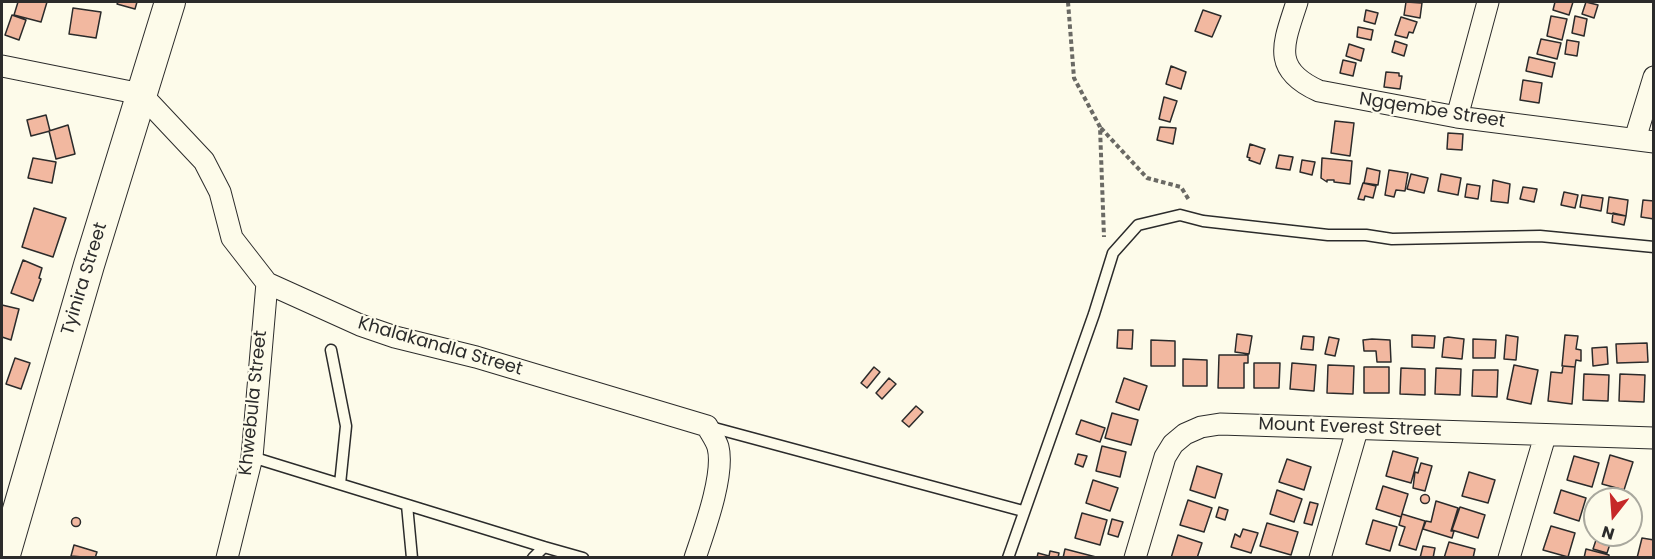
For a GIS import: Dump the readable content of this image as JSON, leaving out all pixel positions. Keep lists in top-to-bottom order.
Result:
{
  "streets": {
    "street": [
      "Ngqembe Street",
      "Tyinira Street",
      "Khalakandla Street",
      "Khwebula Street",
      "Mount Everest Street"
    ]
  },
  "crossings": [
    ["Tyinira Street", "Khalakandla Street"],
    ["Khalakandla Street", "Khwebula Street"]
  ],
  "north": "bottom"
}
